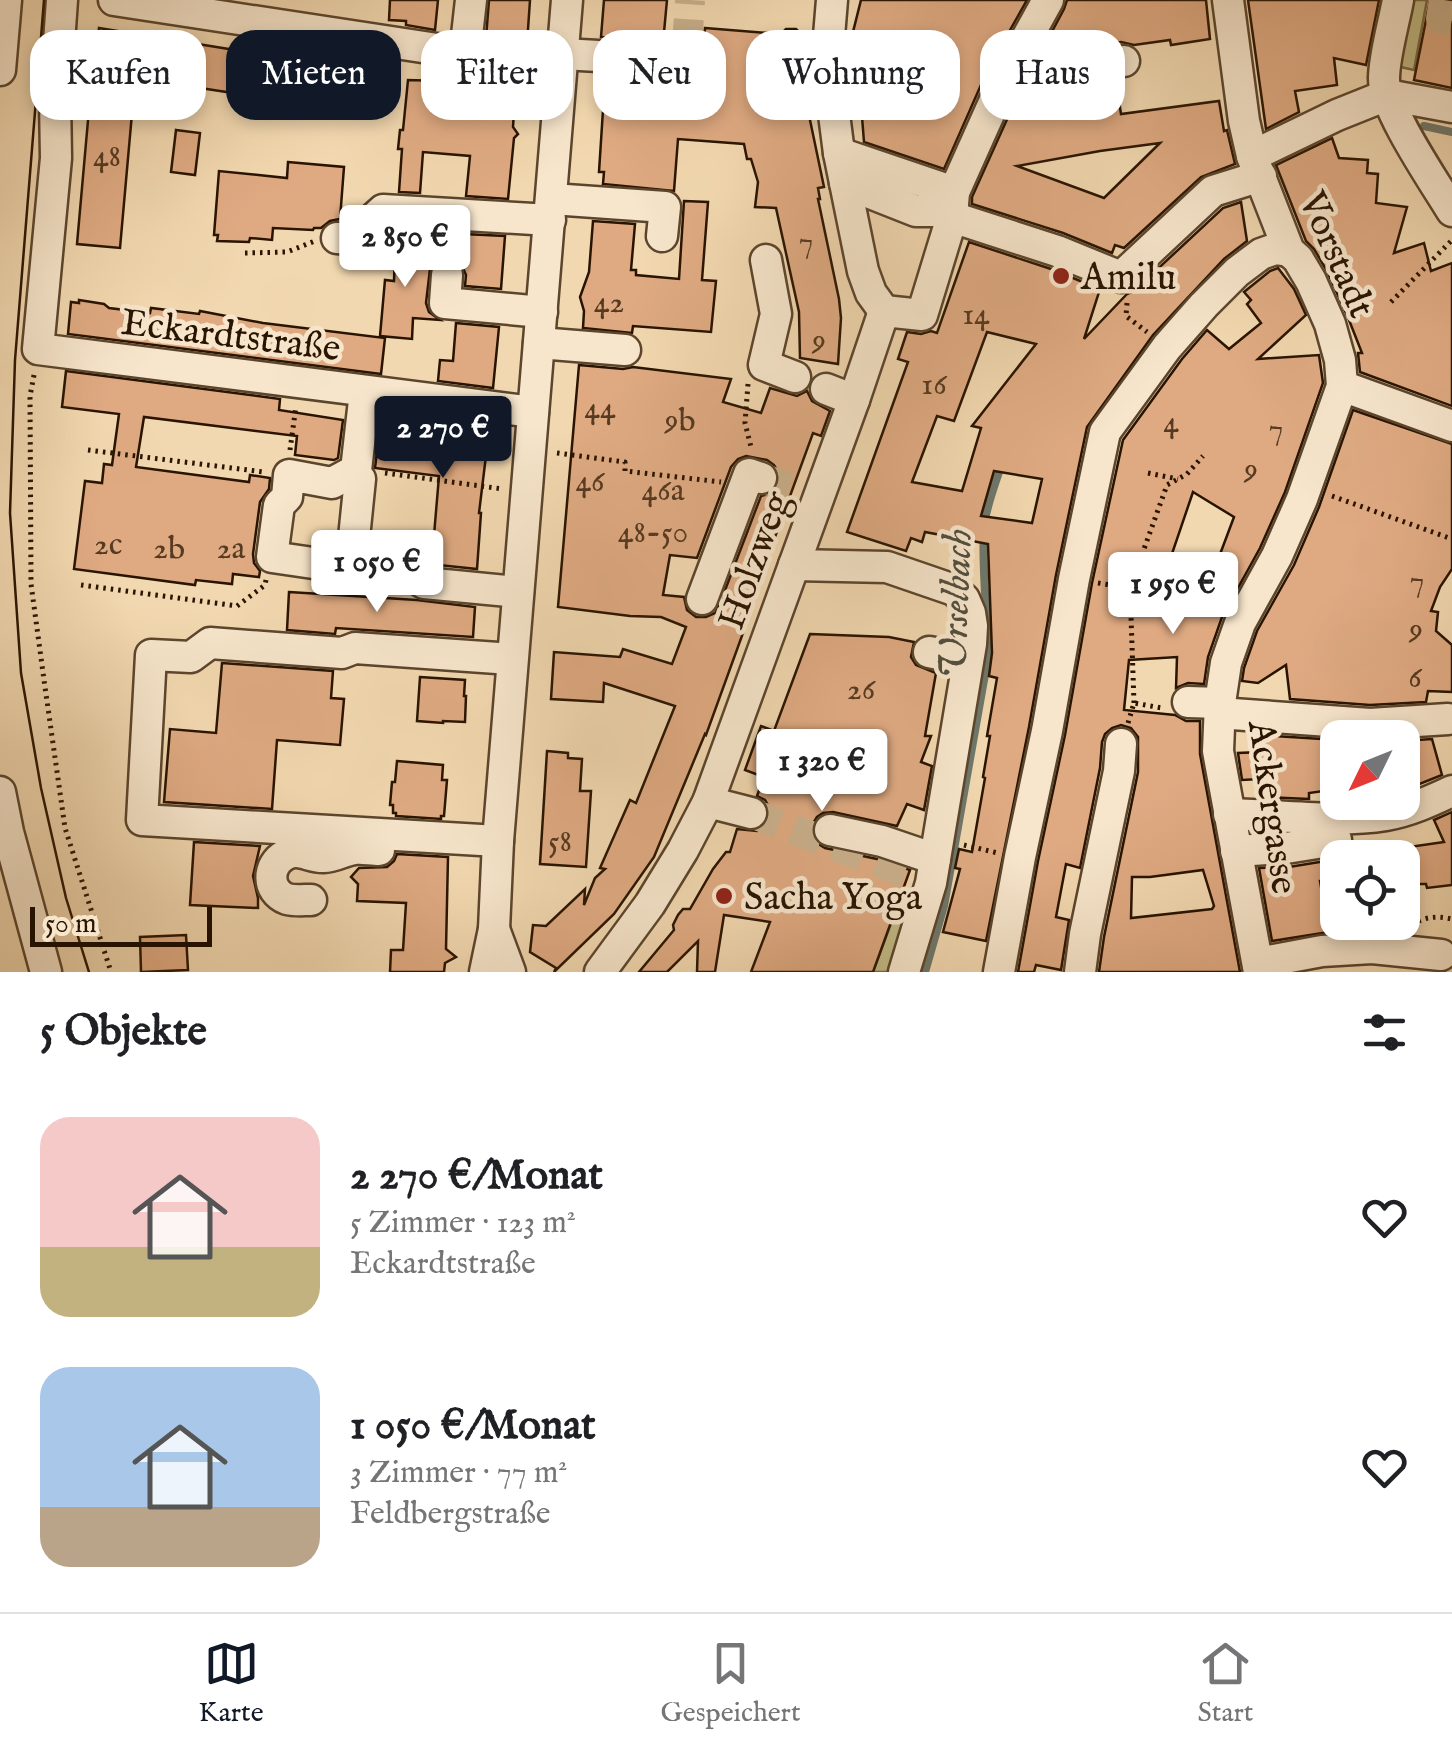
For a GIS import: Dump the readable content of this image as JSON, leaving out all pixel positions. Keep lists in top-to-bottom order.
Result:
{
  "streets": {
    "street": [
      "Vorstadt",
      "Eckardtstraße",
      "Holzweg",
      "Ackergasse"
    ]
  },
  "crossings": [
    ["Vorstadt", "Ackergasse"]
  ],
  "water": ["Urselbach"],
  "places": ["Amilu", "Sacha Yoga"],
  "house_numbers": [
    "48",
    "7",
    "42",
    "14",
    "9",
    "16",
    "44",
    "9b",
    "4",
    "7",
    "9",
    "46",
    "46a",
    "48-50",
    "2c",
    "2b",
    "2a",
    "7",
    "9",
    "6",
    "26",
    "58"
  ],
  "scale_bar": "50 m",
  "north": "bottom left",
  "page": {
    "chip": [
      "Kaufen",
      "Mieten",
      "Filter",
      "Neu",
      "Wohnung",
      "Haus"
    ],
    "price": [
      "2 850 €",
      "2 270 €",
      "1 050 €",
      "1 950 €",
      "1 320 €"
    ],
    "scale": "50 m",
    "heading": "5 Objekte",
    "list": [
      {
        "name": "2 270 €/Monat",
        "note": "5 Zimmer · 123 m² · Eckardtstraße"
      },
      {
        "name": "1 050 €/Monat",
        "note": "3 Zimmer · 77 m² · Feldbergstraße"
      }
    ],
    "tabs": ["Karte", "Gespeichert", "Start"]
  }
}
